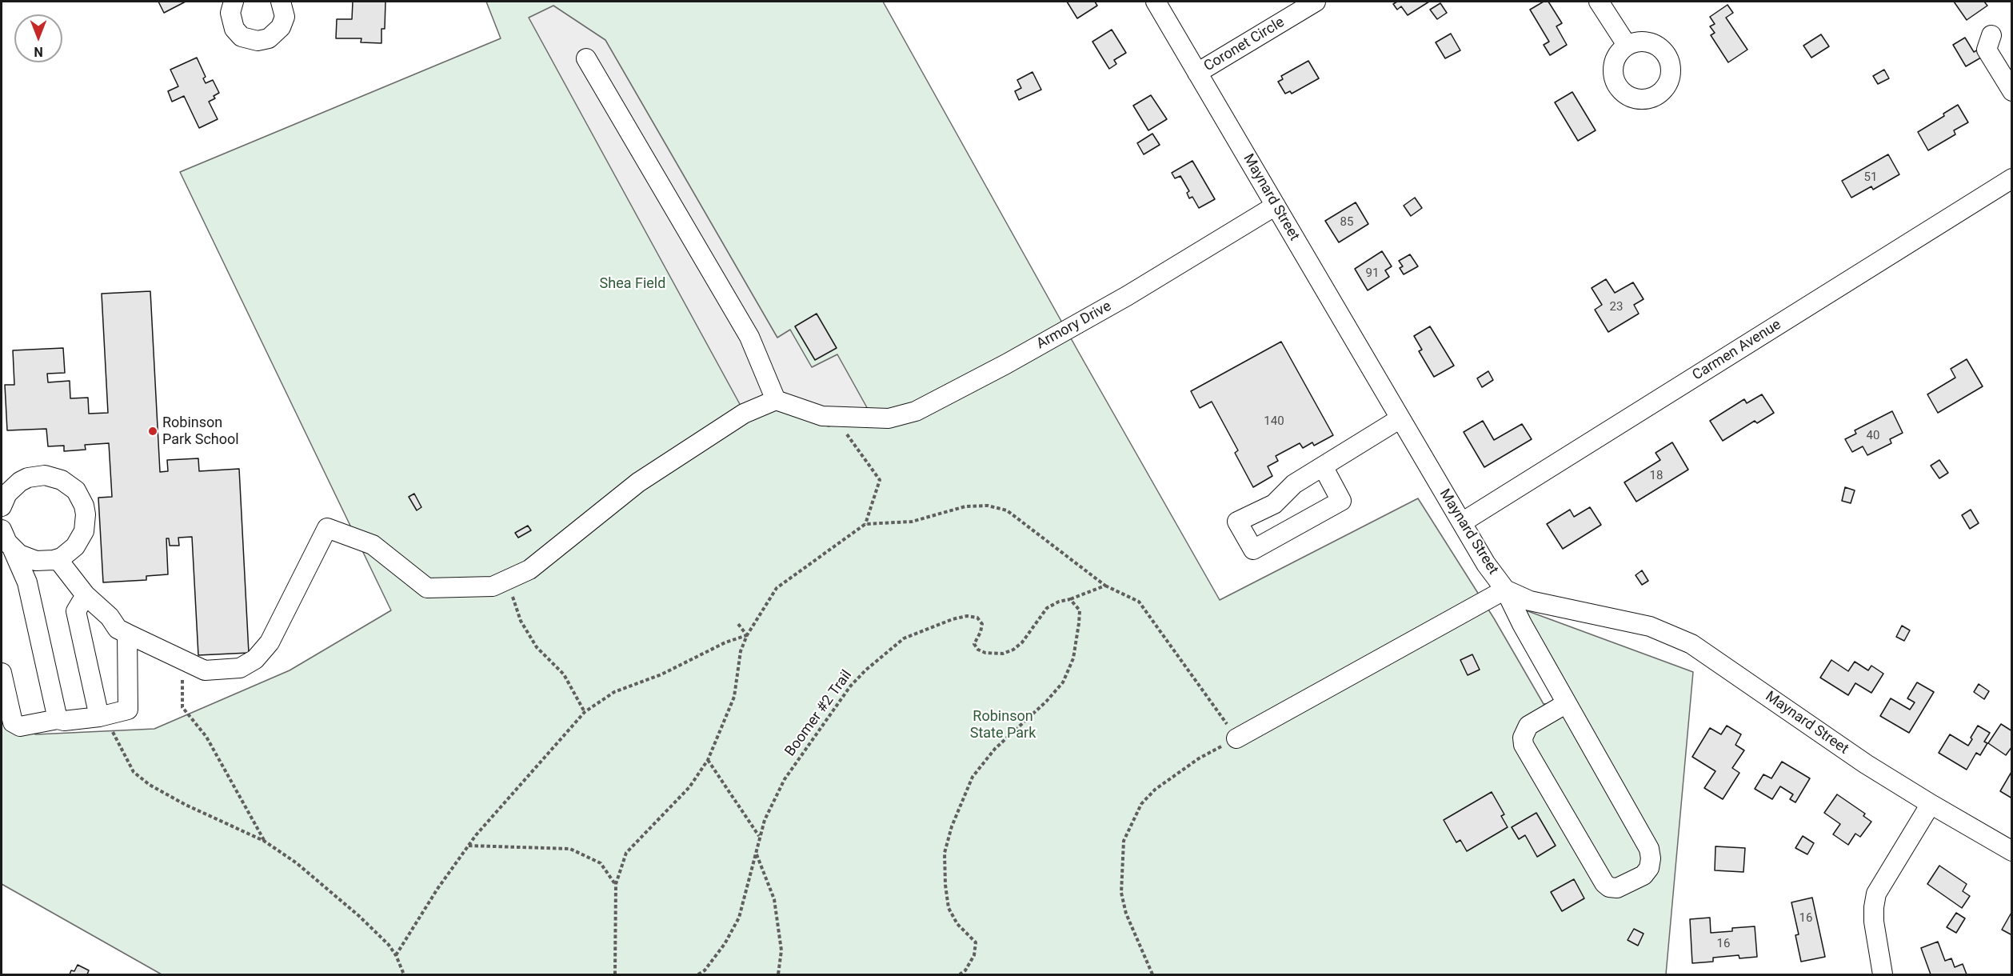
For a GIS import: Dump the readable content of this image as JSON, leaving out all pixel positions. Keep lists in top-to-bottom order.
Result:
{
  "streets": {
    "street": [
      "Coronet Circle",
      "Maynard Street",
      "Armory Drive",
      "Carmen Avenue"
    ],
    "path": ["Boomer #2 Trail"]
  },
  "crossings": [
    ["Coronet Circle", "Maynard Street"],
    ["Maynard Street", "Armory Drive"],
    ["Maynard Street", "Carmen Avenue"]
  ],
  "parks": ["Shea Field", "Robinson State Park"],
  "places": ["Robinson Park School"],
  "house_numbers": [
    "51",
    "85",
    "91",
    "23",
    "140",
    "40",
    "18",
    "16",
    "16"
  ],
  "north": "bottom"
}
